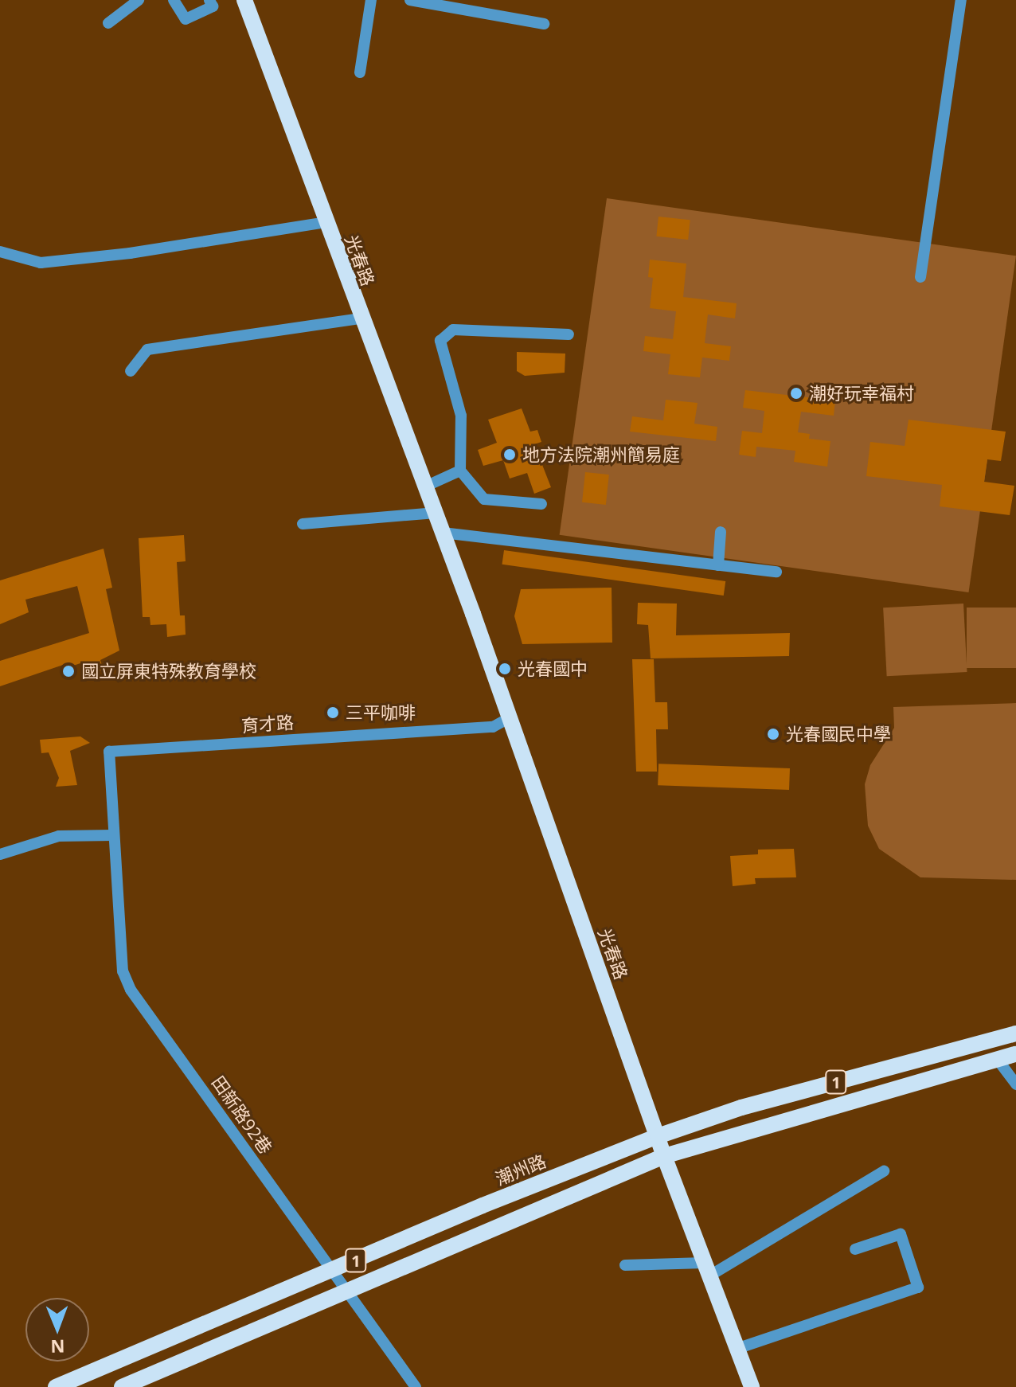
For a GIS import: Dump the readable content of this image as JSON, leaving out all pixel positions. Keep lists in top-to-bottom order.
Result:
{
  "streets": {
    "main road": ["光春路", "1", "潮州路"],
    "street": ["育才路", "田新路92巷"]
  },
  "crossings": [
    ["光春路", "育才路"],
    ["光春路", "1"],
    ["光春路", "潮州路"],
    ["育才路", "田新路92巷"],
    ["1", "田新路92巷"],
    ["田新路92巷", "潮州路"]
  ],
  "places": [
    "潮好玩幸福村",
    "地方法院潮州簡易庭",
    "光春國中",
    "國立屏東特殊教育學校",
    "三平咖啡",
    "光春國民中學"
  ],
  "north": "bottom"
}
